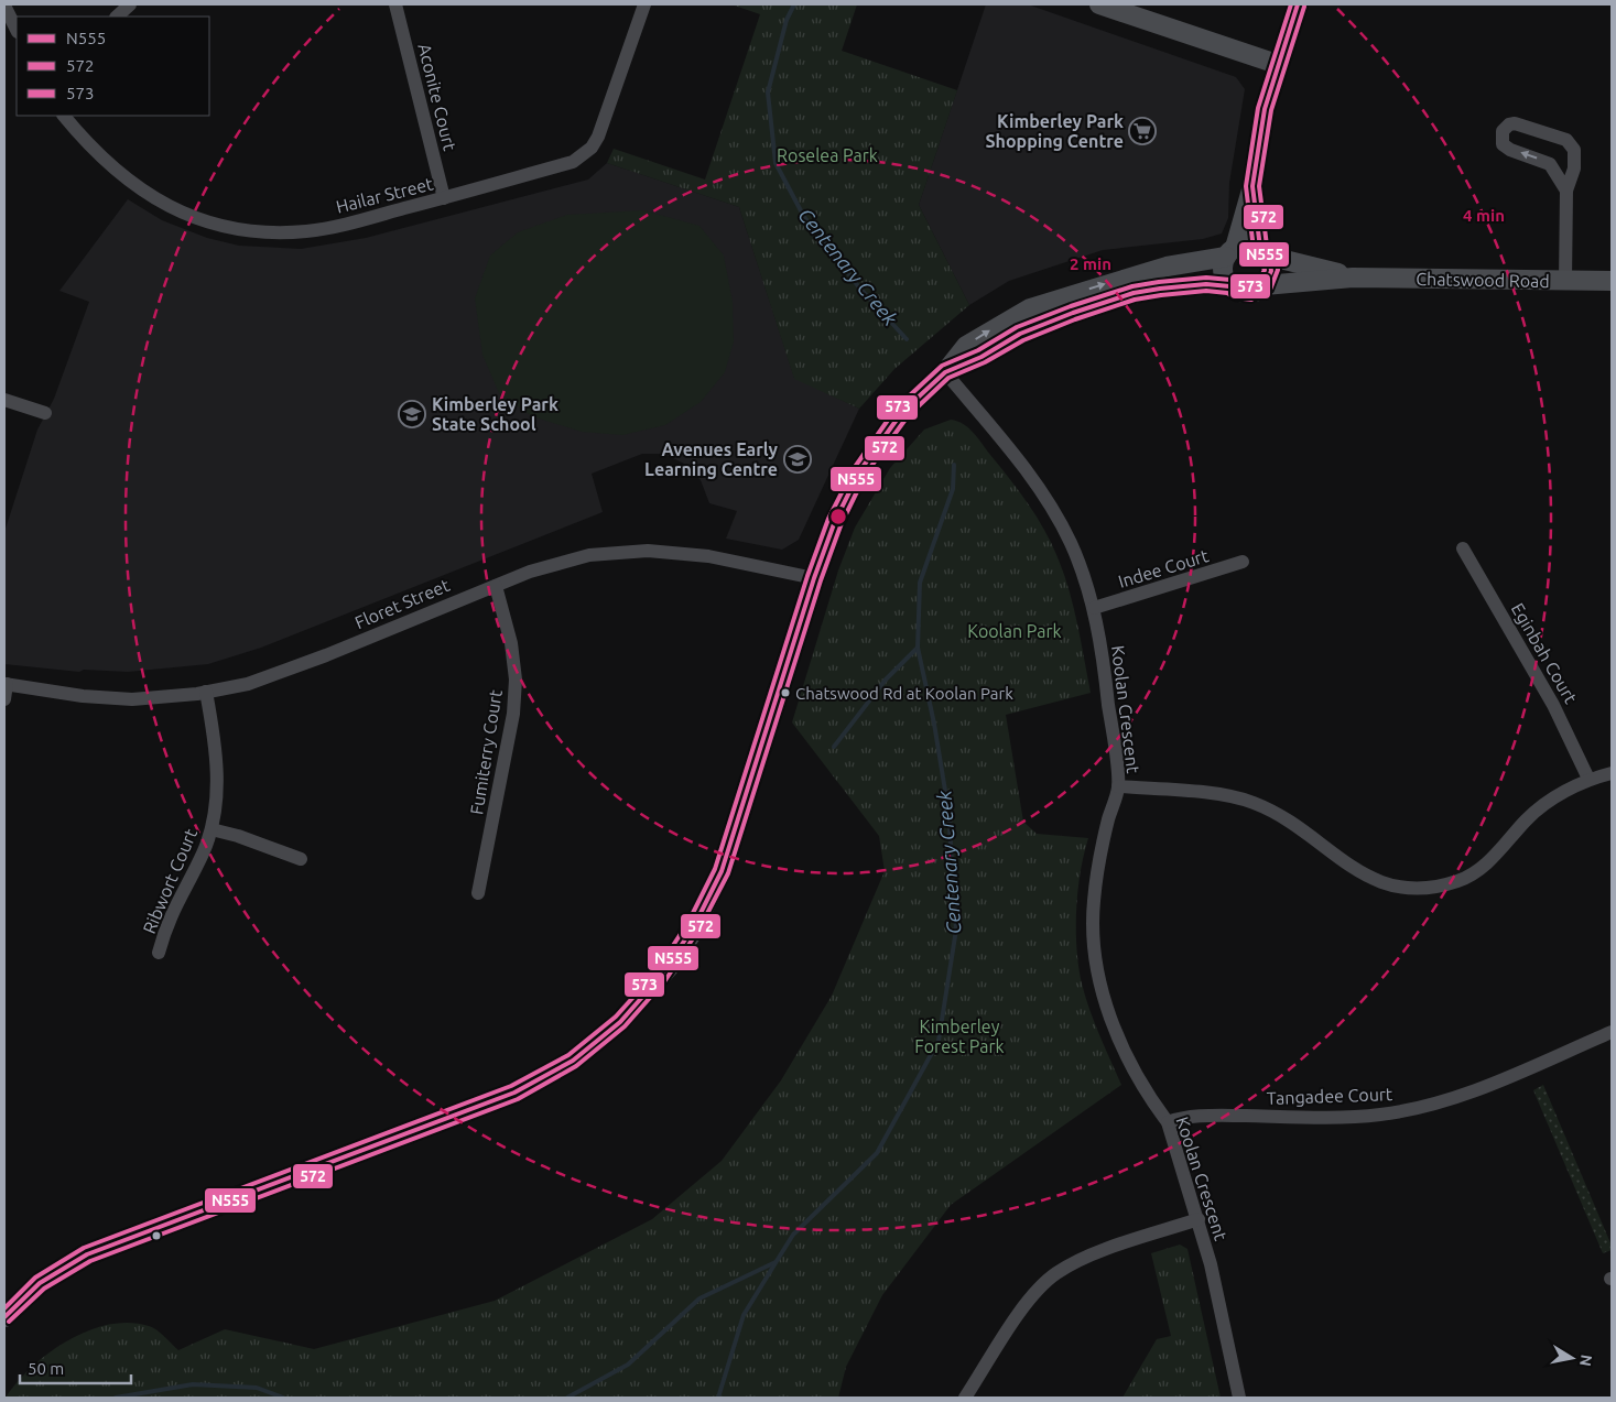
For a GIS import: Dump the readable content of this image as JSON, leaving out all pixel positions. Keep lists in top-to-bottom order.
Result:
{
  "streets": {
    "street": [
      "Aconite Court",
      "Hailar Street",
      "Chatswood Road",
      "Indee Court",
      "Floret Street",
      "Eginbah Court",
      "Koolan Crescent",
      "Fumiterry Court",
      "Ribwort Court",
      "Tangadee Court"
    ]
  },
  "crossings": [
    ["Aconite Court", "Hailar Street"],
    ["Indee Court", "Koolan Crescent"],
    ["Floret Street", "Fumiterry Court"],
    ["Floret Street", "Ribwort Court"],
    ["Koolan Crescent", "Tangadee Court"]
  ],
  "water": ["Centenary Creek"],
  "parks": ["Roselea Park", "Koolan Park", "Kimberley Forest Park"],
  "places": {
    "supermarket": ["Kimberley Park Shopping Centre"],
    "school or university": ["Kimberley Park State School", "Avenues Early Learning Centre"],
    "other": ["Chatswood Rd at Koolan Park"]
  },
  "lines": ["transit line N555", "transit line 573", "transit line 572"],
  "legend": ["N555", "572", "573"],
  "scale_bar": "50 m",
  "north": "right",
  "rings": ["4 min", "2 min"]
}
